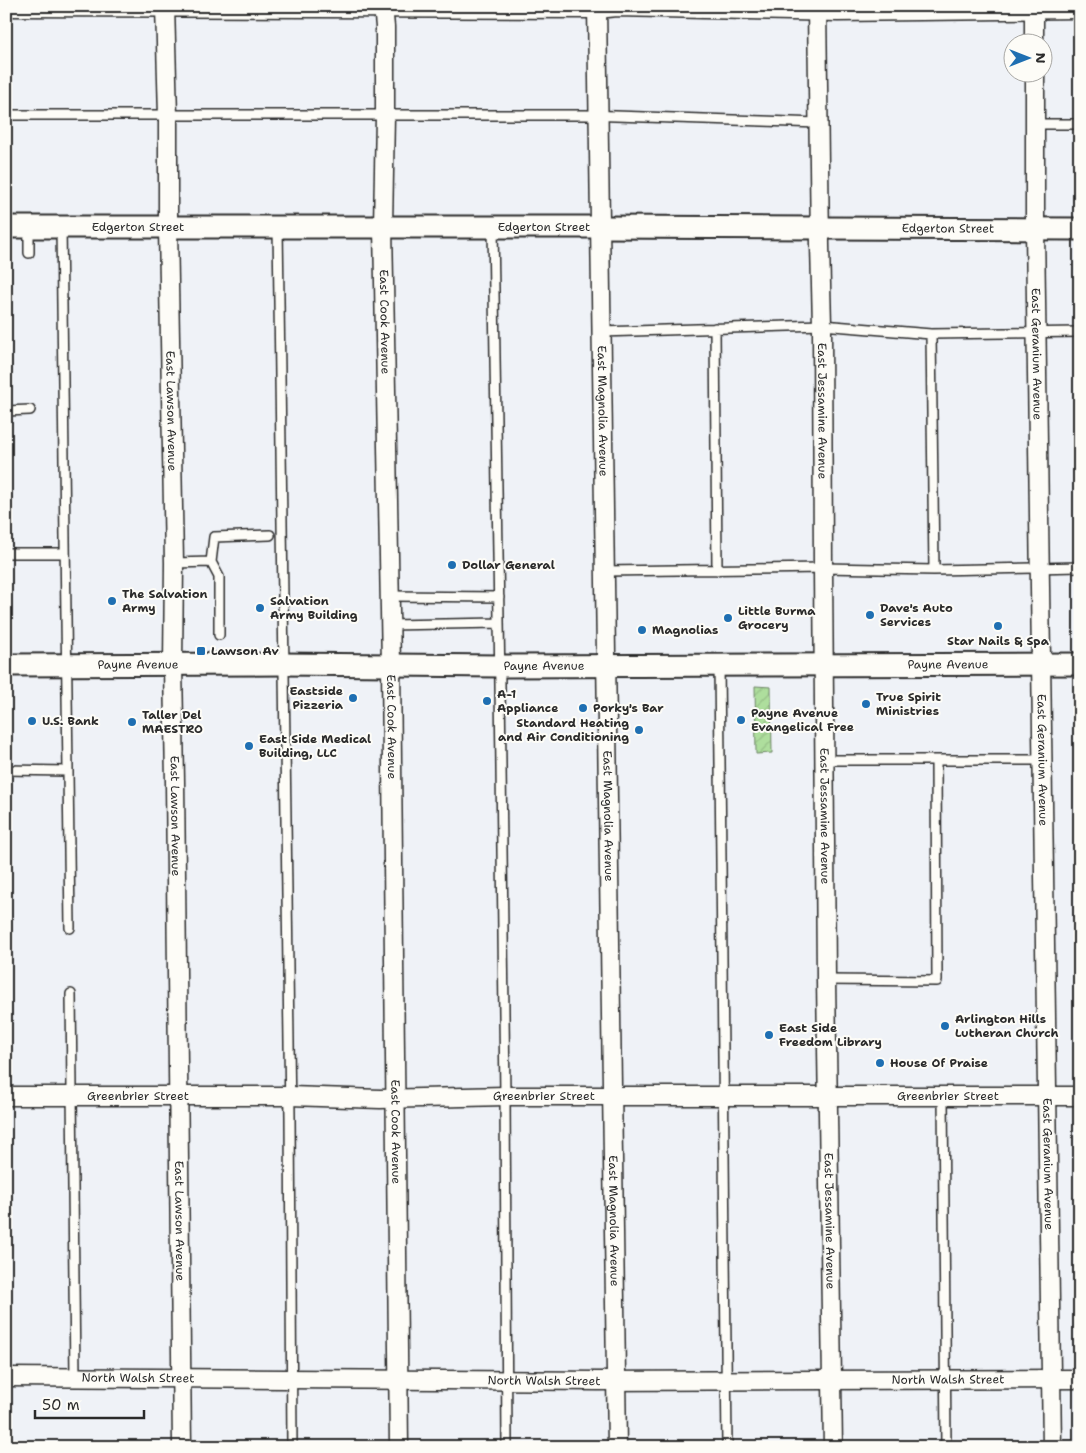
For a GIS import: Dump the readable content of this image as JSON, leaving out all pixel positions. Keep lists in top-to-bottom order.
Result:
{
  "streets": {
    "street": [
      "Edgerton Street",
      "East Cook Avenue",
      "East Geranium Avenue",
      "East Lawson Avenue",
      "East Magnolia Avenue",
      "East Jessamine Avenue",
      "Payne Avenue",
      "Greenbrier Street",
      "North Walsh Street"
    ]
  },
  "crossings": [
    ["Edgerton Street", "East Cook Avenue"],
    ["Edgerton Street", "East Geranium Avenue"],
    ["Edgerton Street", "East Lawson Avenue"],
    ["Edgerton Street", "East Magnolia Avenue"],
    ["Edgerton Street", "East Jessamine Avenue"],
    ["East Cook Avenue", "Payne Avenue"],
    ["East Cook Avenue", "Greenbrier Street"],
    ["East Cook Avenue", "North Walsh Street"],
    ["East Geranium Avenue", "Payne Avenue"],
    ["East Geranium Avenue", "Greenbrier Street"],
    ["East Geranium Avenue", "North Walsh Street"],
    ["East Lawson Avenue", "Payne Avenue"],
    ["East Lawson Avenue", "Greenbrier Street"],
    ["East Lawson Avenue", "North Walsh Street"],
    ["East Magnolia Avenue", "Payne Avenue"],
    ["East Magnolia Avenue", "Greenbrier Street"],
    ["East Magnolia Avenue", "North Walsh Street"],
    ["East Jessamine Avenue", "Payne Avenue"],
    ["East Jessamine Avenue", "Greenbrier Street"],
    ["East Jessamine Avenue", "North Walsh Street"]
  ],
  "places": {
    "other": [
      "Dollar General",
      "The Salvation Army",
      "Salvation Army Building",
      "Dave's Auto Services",
      "Little Burma Grocery",
      "Star Nails & Spa",
      "Magnolias",
      "Eastside Pizzeria",
      "A-1 Appliance",
      "True Spirit Ministries",
      "Porky's Bar",
      "Payne Avenue Evangelical Free",
      "U.S. Bank",
      "Taller Del MAESTRO",
      "Standard Heating and Air Conditioning",
      "East Side Medical Building, LLC",
      "Arlington Hills Lutheran Church",
      "East Side Freedom Library",
      "House Of Praise"
    ],
    "transit": ["Lawson Av"]
  },
  "scale_bar": "50 m",
  "north": "right"
}
